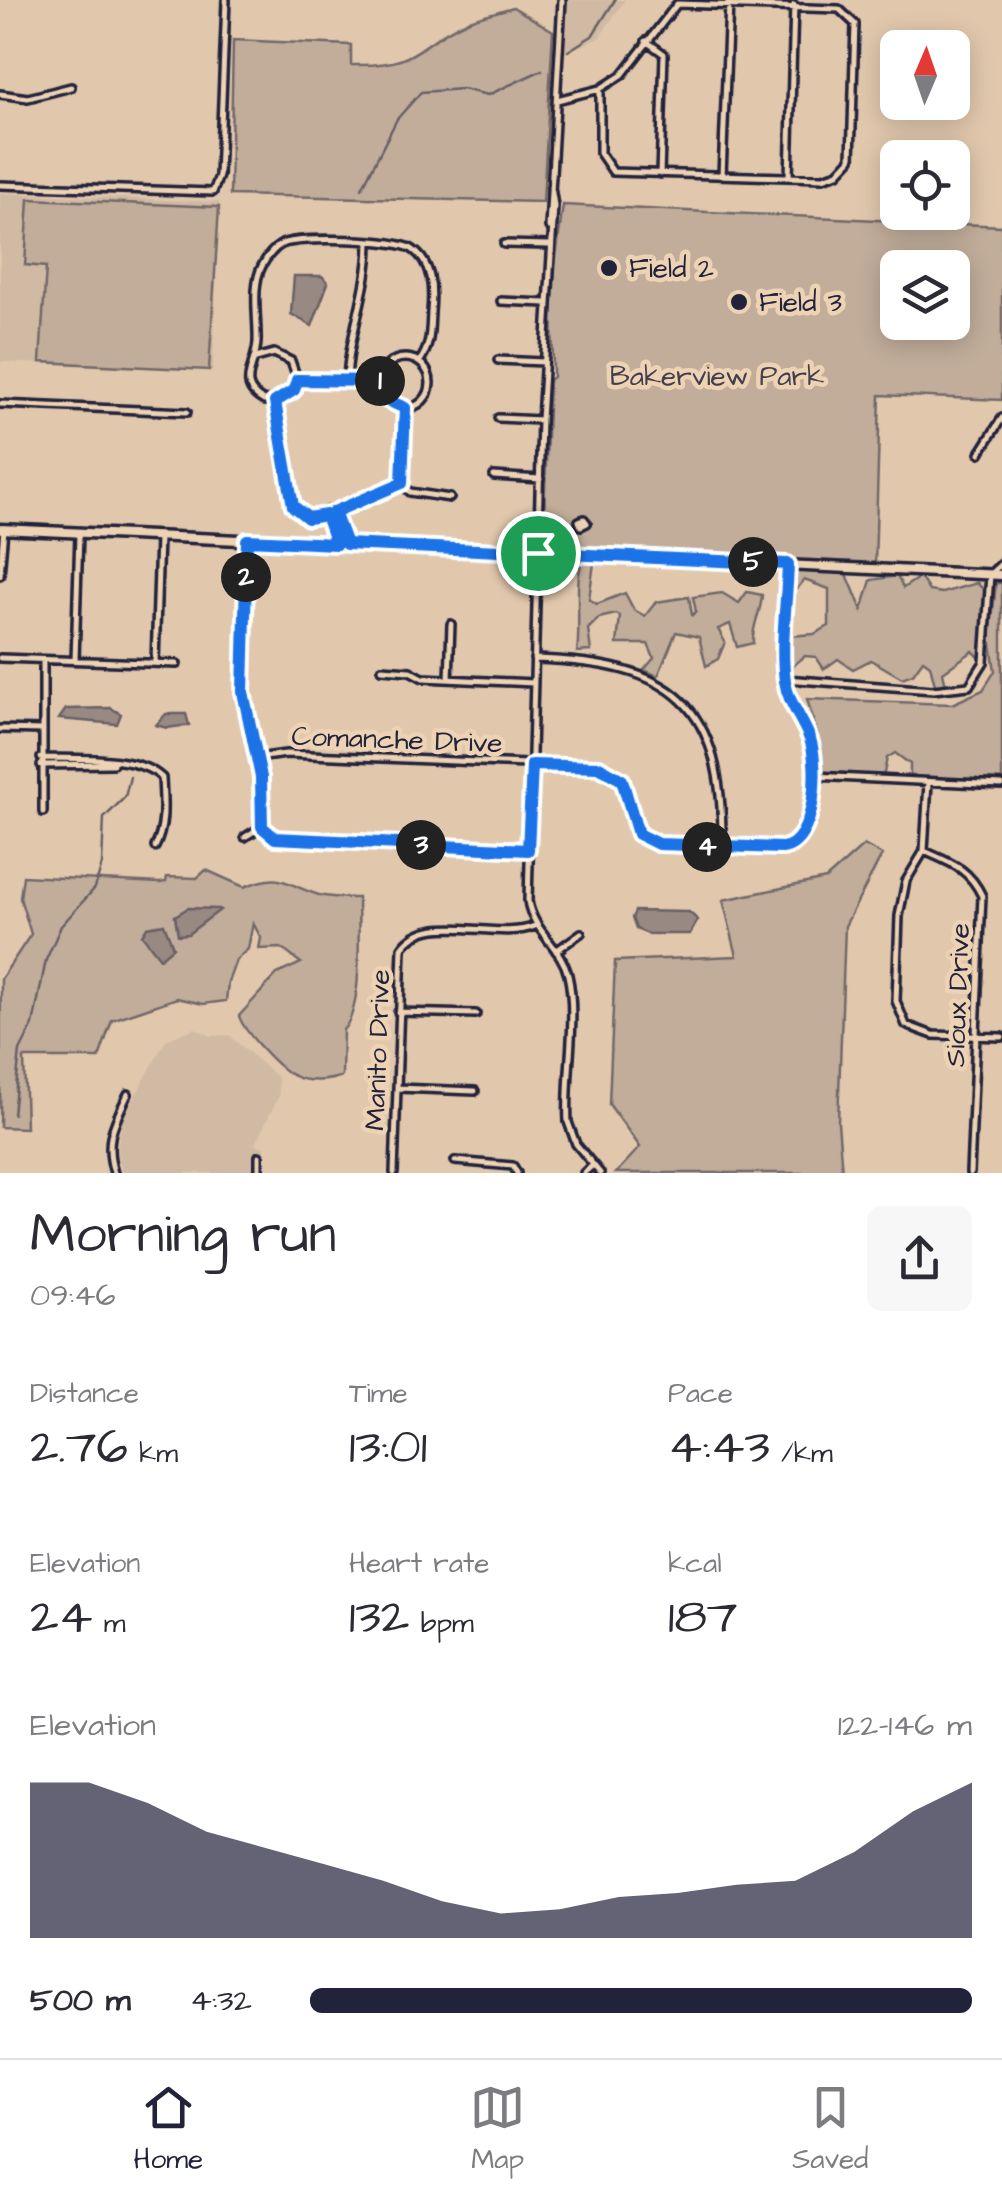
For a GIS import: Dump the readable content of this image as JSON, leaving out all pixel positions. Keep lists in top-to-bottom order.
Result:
{
  "streets": {
    "street": ["Comanche Drive", "Sioux Drive", "Manito Drive"]
  },
  "parks": ["Bakerview Park"],
  "places": ["Field 2", "Field 3"],
  "north": "top",
  "page": {
    "pins": [
      "1",
      "5",
      "2",
      "3",
      "4"
    ],
    "heading": ["Morning run", "09:46"],
    "stats": [
      ["Distance", "2.76 km"],
      ["Time", "13:01"],
      ["Pace", "4:43 /km"],
      ["Elevation", "24 m"],
      ["Heart rate", "132 bpm"],
      ["kcal", "187"]
    ],
    "chart": ["Elevation", "122–146 m"],
    "list": [
      {
        "name": "500 m",
        "note": "4:32"
      }
    ],
    "tabs": ["Home", "Map", "Saved"]
  }
}
